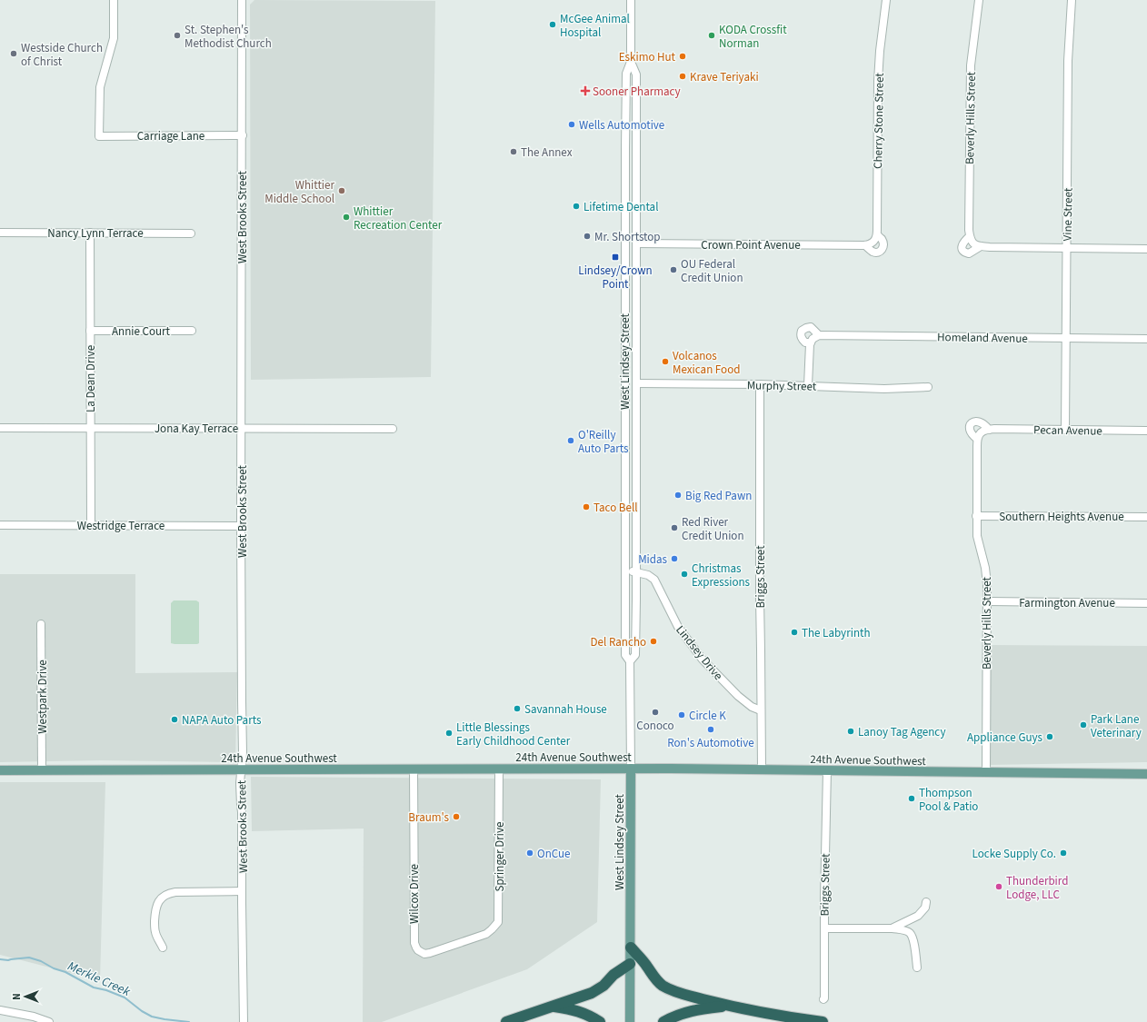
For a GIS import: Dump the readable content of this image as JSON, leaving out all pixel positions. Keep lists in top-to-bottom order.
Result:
{
  "streets": {
    "main road": ["West Lindsey Street", "24th Avenue Southwest"],
    "street": [
      "Beverly Hills Street",
      "Cherry Stone Street",
      "Carriage Lane",
      "Vine Street",
      "West Brooks Street",
      "Nancy Lynn Terrace",
      "Crown Point Avenue",
      "Annie Court",
      "Homeland Avenue",
      "La Dean Drive",
      "Murphy Street",
      "Jona Kay Terrace",
      "Pecan Avenue",
      "Southern Heights Avenue",
      "Westridge Terrace",
      "Briggs Street",
      "Farmington Avenue",
      "Lindsey Drive",
      "Westpark Drive",
      "Springer Drive",
      "Wilcox Drive"
    ]
  },
  "crossings": [
    ["Beverly Hills Street", "Pecan Avenue"],
    ["Beverly Hills Street", "Southern Heights Avenue"],
    ["Beverly Hills Street", "Farmington Avenue"],
    ["Beverly Hills Street", "24th Avenue Southwest"],
    ["Cherry Stone Street", "Crown Point Avenue"],
    ["Carriage Lane", "West Brooks Street"],
    ["Vine Street", "Homeland Avenue"],
    ["Vine Street", "Pecan Avenue"],
    ["West Brooks Street", "Jona Kay Terrace"],
    ["West Brooks Street", "Westridge Terrace"],
    ["West Brooks Street", "24th Avenue Southwest"],
    ["Nancy Lynn Terrace", "La Dean Drive"],
    ["Crown Point Avenue", "West Lindsey Street"],
    ["Annie Court", "La Dean Drive"],
    ["West Lindsey Street", "Murphy Street"],
    ["West Lindsey Street", "Lindsey Drive"],
    ["West Lindsey Street", "24th Avenue Southwest"],
    ["La Dean Drive", "Jona Kay Terrace"],
    ["La Dean Drive", "Westridge Terrace"],
    ["Murphy Street", "Briggs Street"],
    ["Briggs Street", "Lindsey Drive"],
    ["Briggs Street", "24th Avenue Southwest"],
    ["Westpark Drive", "24th Avenue Southwest"],
    ["24th Avenue Southwest", "Springer Drive"],
    ["24th Avenue Southwest", "Wilcox Drive"],
    ["Springer Drive", "Wilcox Drive"]
  ],
  "water": ["Merkle Creek"],
  "places": {
    "other": [
      "McGee Animal Hospital",
      "St. Stephen's Methodist Church",
      "KODA Crossfit Norman",
      "Westside Church of Christ",
      "Eskimo Hut",
      "Krave Teriyaki",
      "Wells Automotive",
      "The Annex",
      "Whittier Middle School",
      "Lifetime Dental",
      "Whittier Recreation Center",
      "Mr. Shortstop",
      "OU Federal Credit Union",
      "Volcanos Mexican Food",
      "O'Reilly Auto Parts",
      "Big Red Pawn",
      "Taco Bell",
      "Red River Credit Union",
      "Midas",
      "Christmas Expressions",
      "The Labyrinth",
      "Del Rancho",
      "Savannah House",
      "Conoco",
      "Circle K",
      "NAPA Auto Parts",
      "Park Lane Veterinary",
      "Ron's Automotive",
      "Lanoy Tag Agency",
      "Little Blessings Early Childhood Center",
      "Appliance Guys",
      "Thompson Pool & Patio",
      "Braum's",
      "OnCue",
      "Locke Supply Co.",
      "Thunderbird Lodge, LLC"
    ],
    "health": ["Sooner Pharmacy"],
    "transit": ["Lindsey/Crown Point"]
  },
  "north": "left"
}
